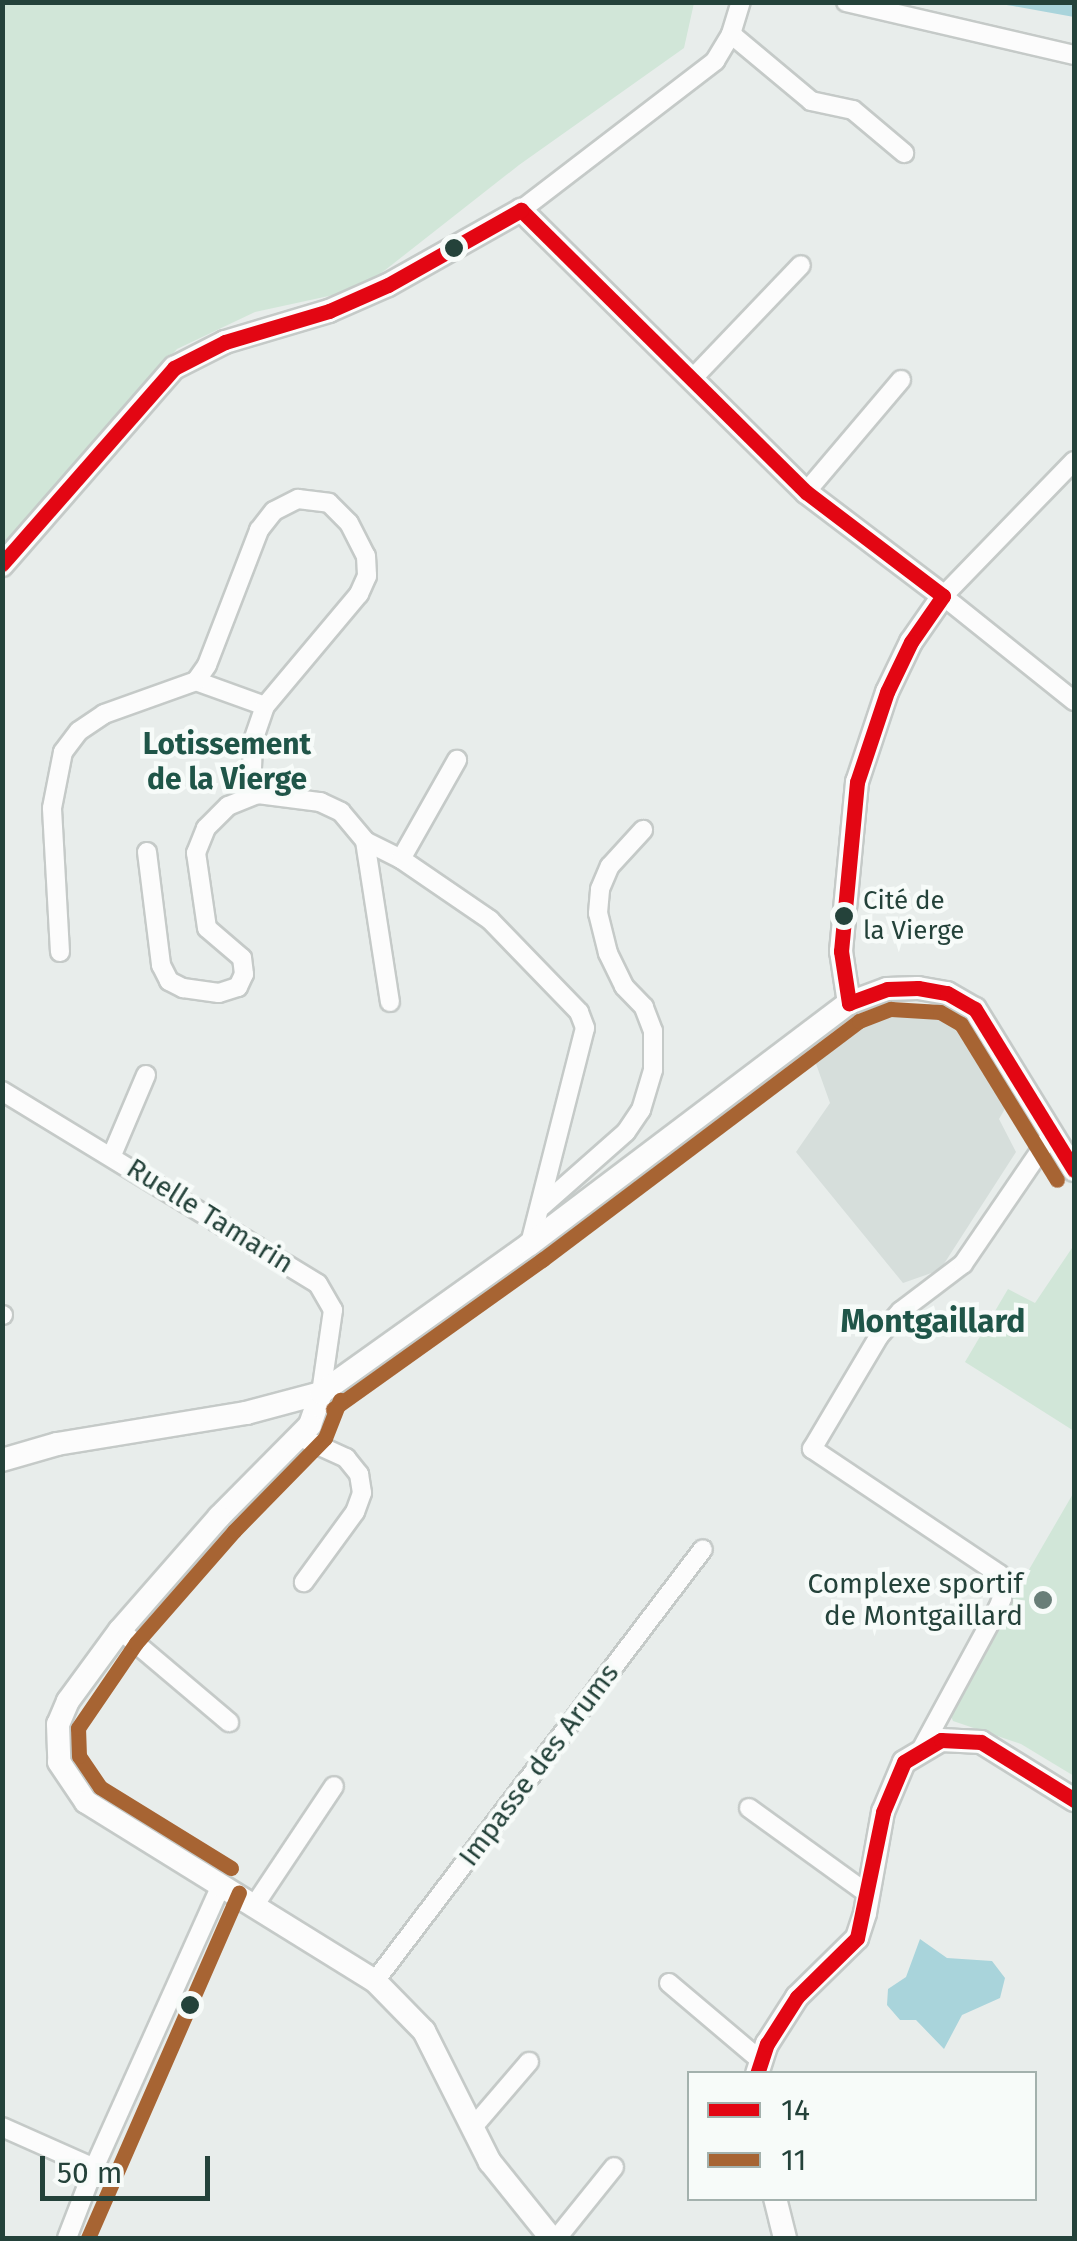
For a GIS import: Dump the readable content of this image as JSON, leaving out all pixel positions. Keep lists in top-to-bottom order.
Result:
{
  "streets": {
    "street": ["Ruelle Tamarin", "Impasse des Arums"]
  },
  "districts": ["Lotissement de la Vierge", "Montgaillard"],
  "places": ["Cité de la Vierge", "Complexe sportif de Montgaillard"],
  "lines": ["transit line 14", "transit line 11"],
  "legend": ["14", "11"],
  "scale_bar": "50 m"
}
